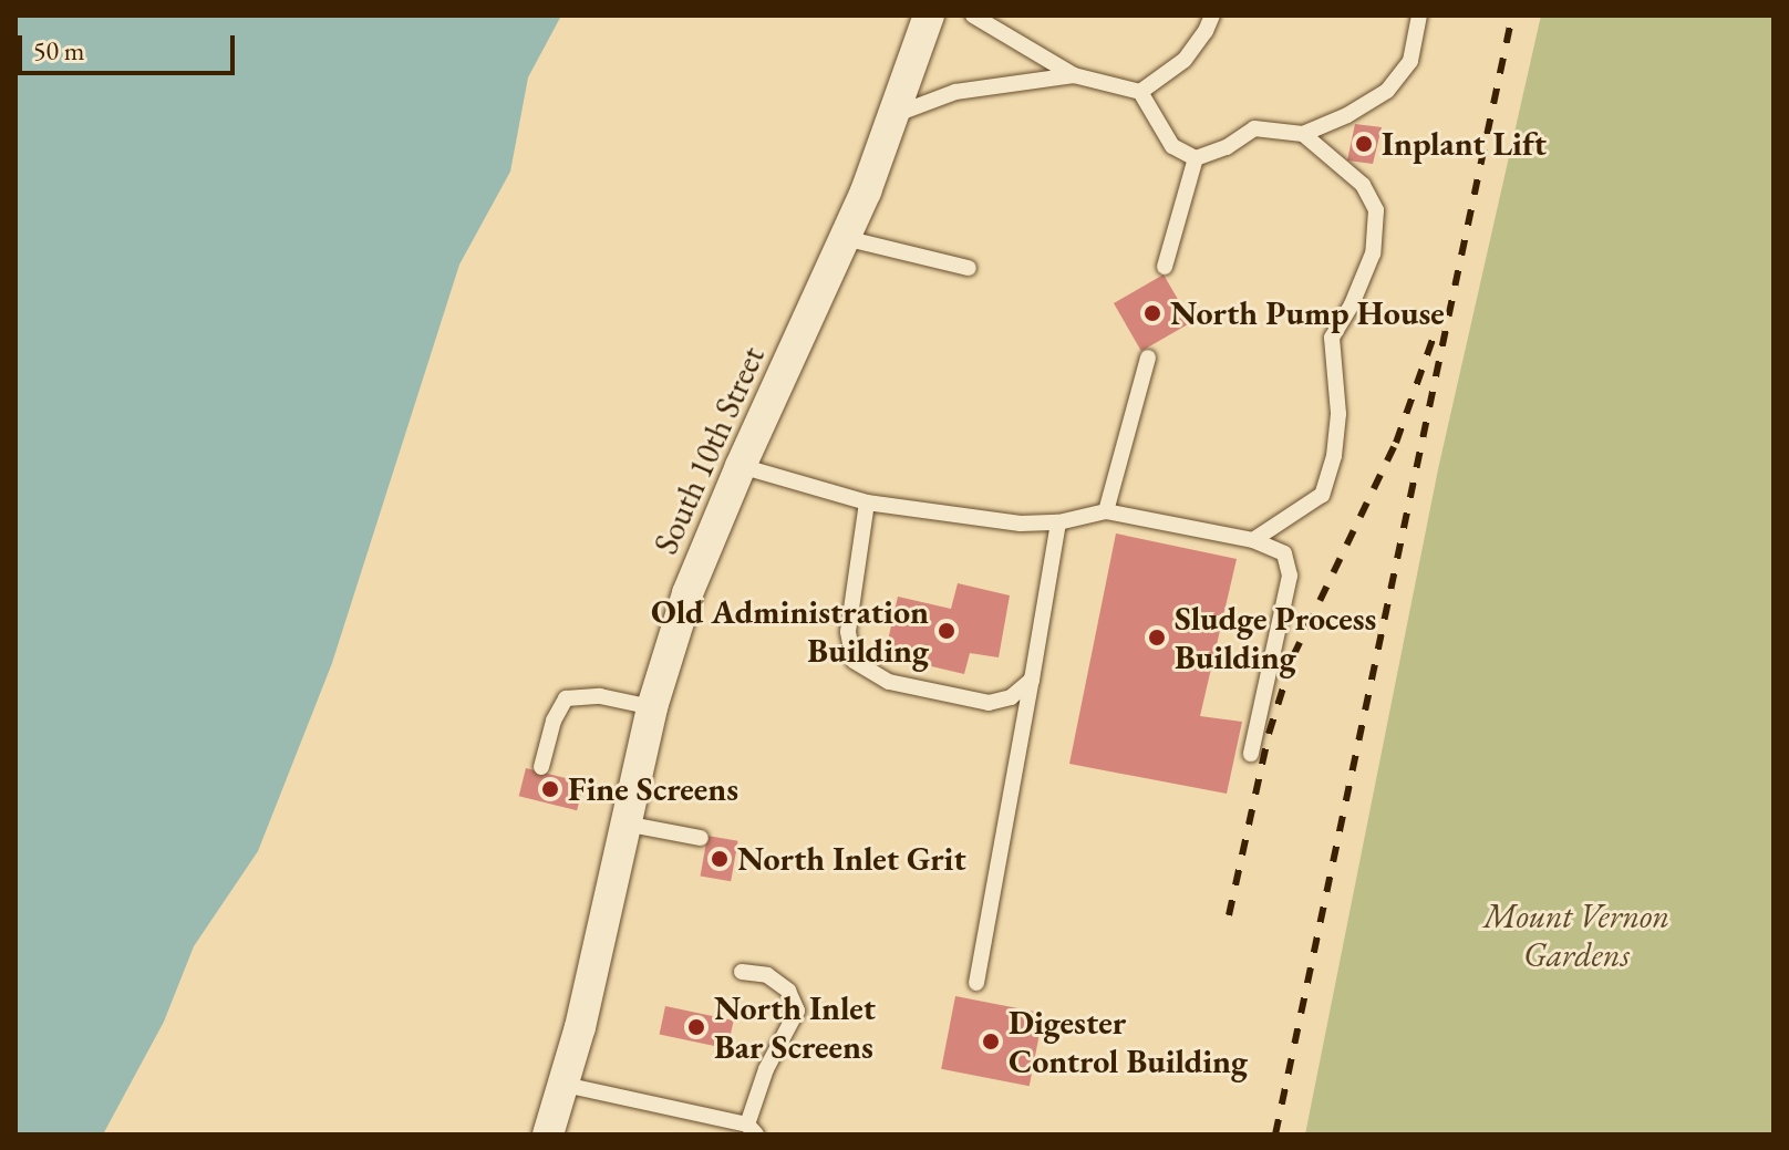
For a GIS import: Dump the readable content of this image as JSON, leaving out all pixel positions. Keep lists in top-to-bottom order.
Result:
{
  "streets": {
    "street": ["South 10th Street"]
  },
  "parks": ["Mount Vernon Gardens"],
  "places": [
    "Inplant Lift",
    "North Pump House",
    "Old Administration Building",
    "Sludge Process Building",
    "Fine Screens",
    "North Inlet Grit",
    "North Inlet Bar Screens",
    "Digester Control Building"
  ],
  "scale_bar": "50 m"
}
